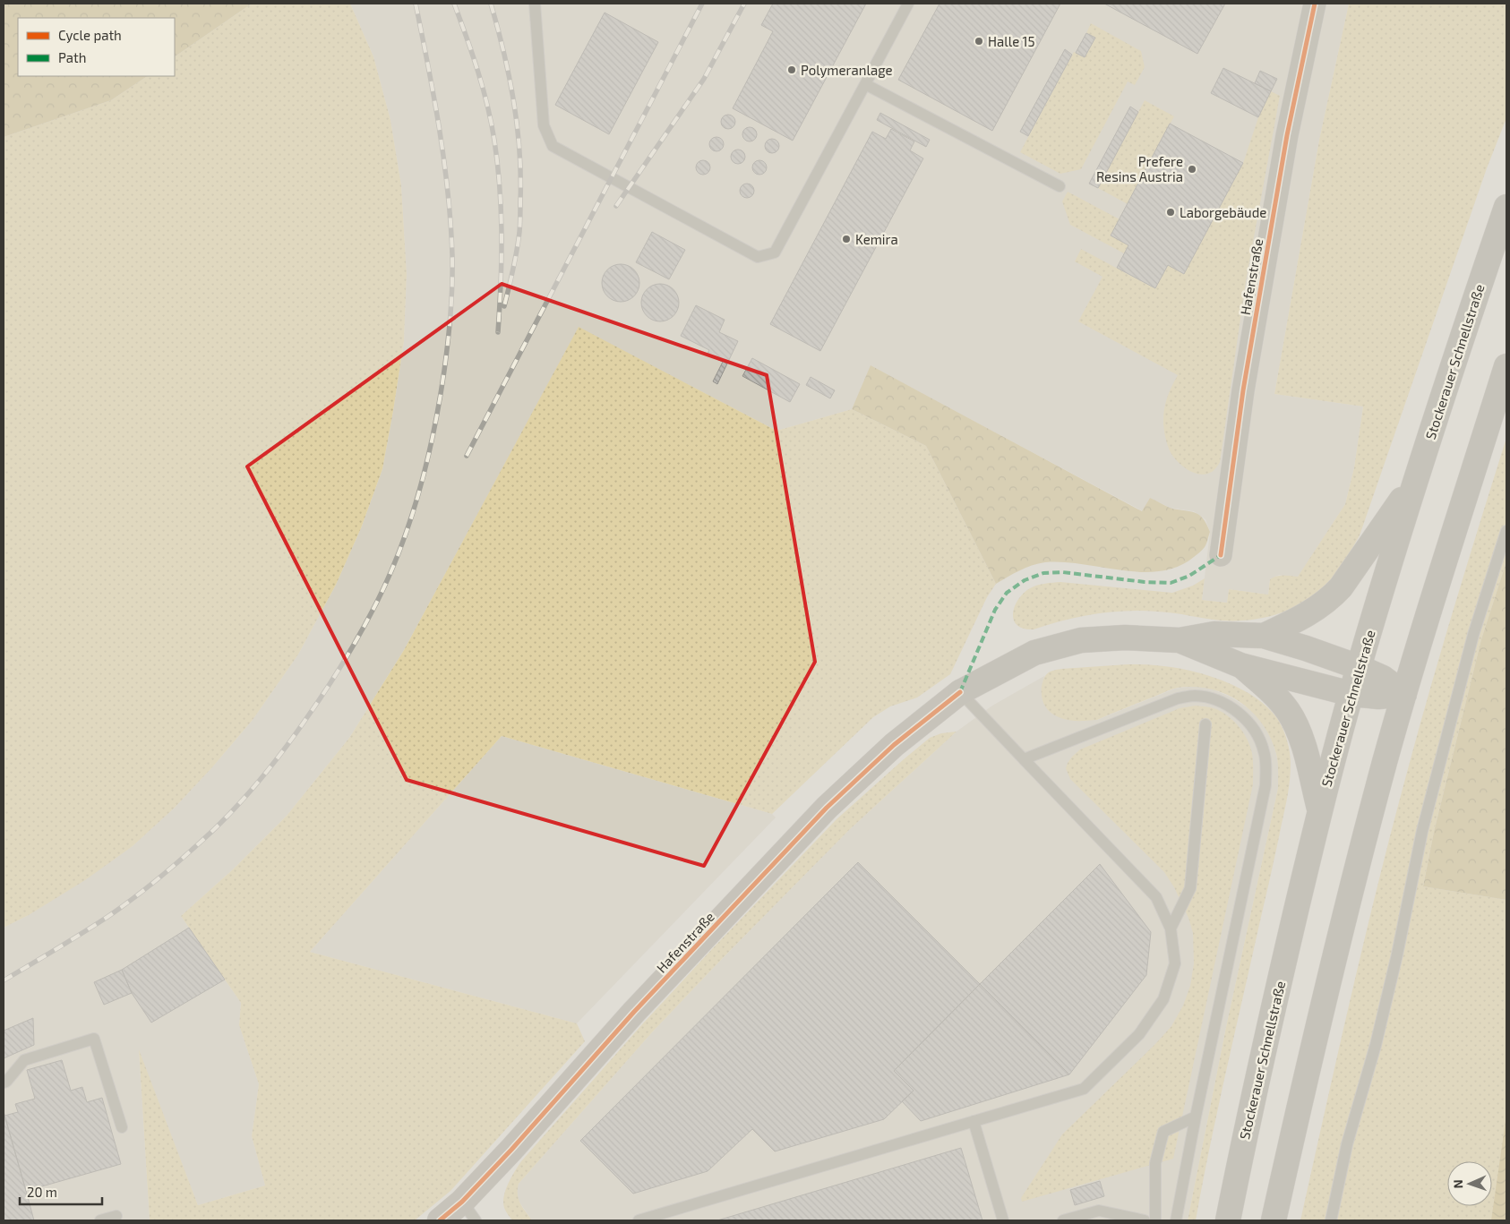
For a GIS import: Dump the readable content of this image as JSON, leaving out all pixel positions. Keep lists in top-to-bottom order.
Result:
{
  "streets": {
    "highway": ["Stockerauer Schnellstraße"],
    "street": ["Hafenstraße"]
  },
  "places": [
    "Halle 15",
    "Polymeranlage",
    "Prefere Resins Austria",
    "Laborgebäude",
    "Kemira"
  ],
  "legend": ["Cycle path", "Path"],
  "scale_bar": "20 m",
  "north": "left"
}
